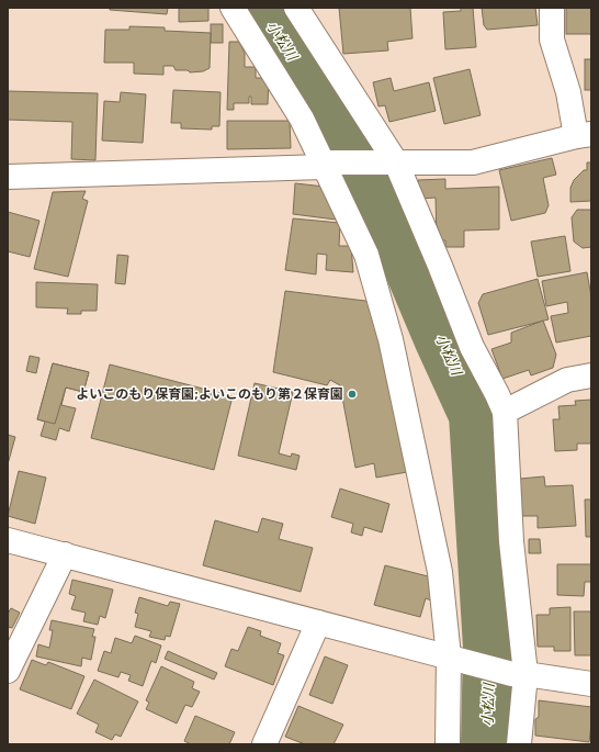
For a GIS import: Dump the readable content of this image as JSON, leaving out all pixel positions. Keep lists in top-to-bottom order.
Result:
{
  "water": ["小松川"],
  "places": ["よいこのもり保育園;よいこのもり第２保育園"]
}
